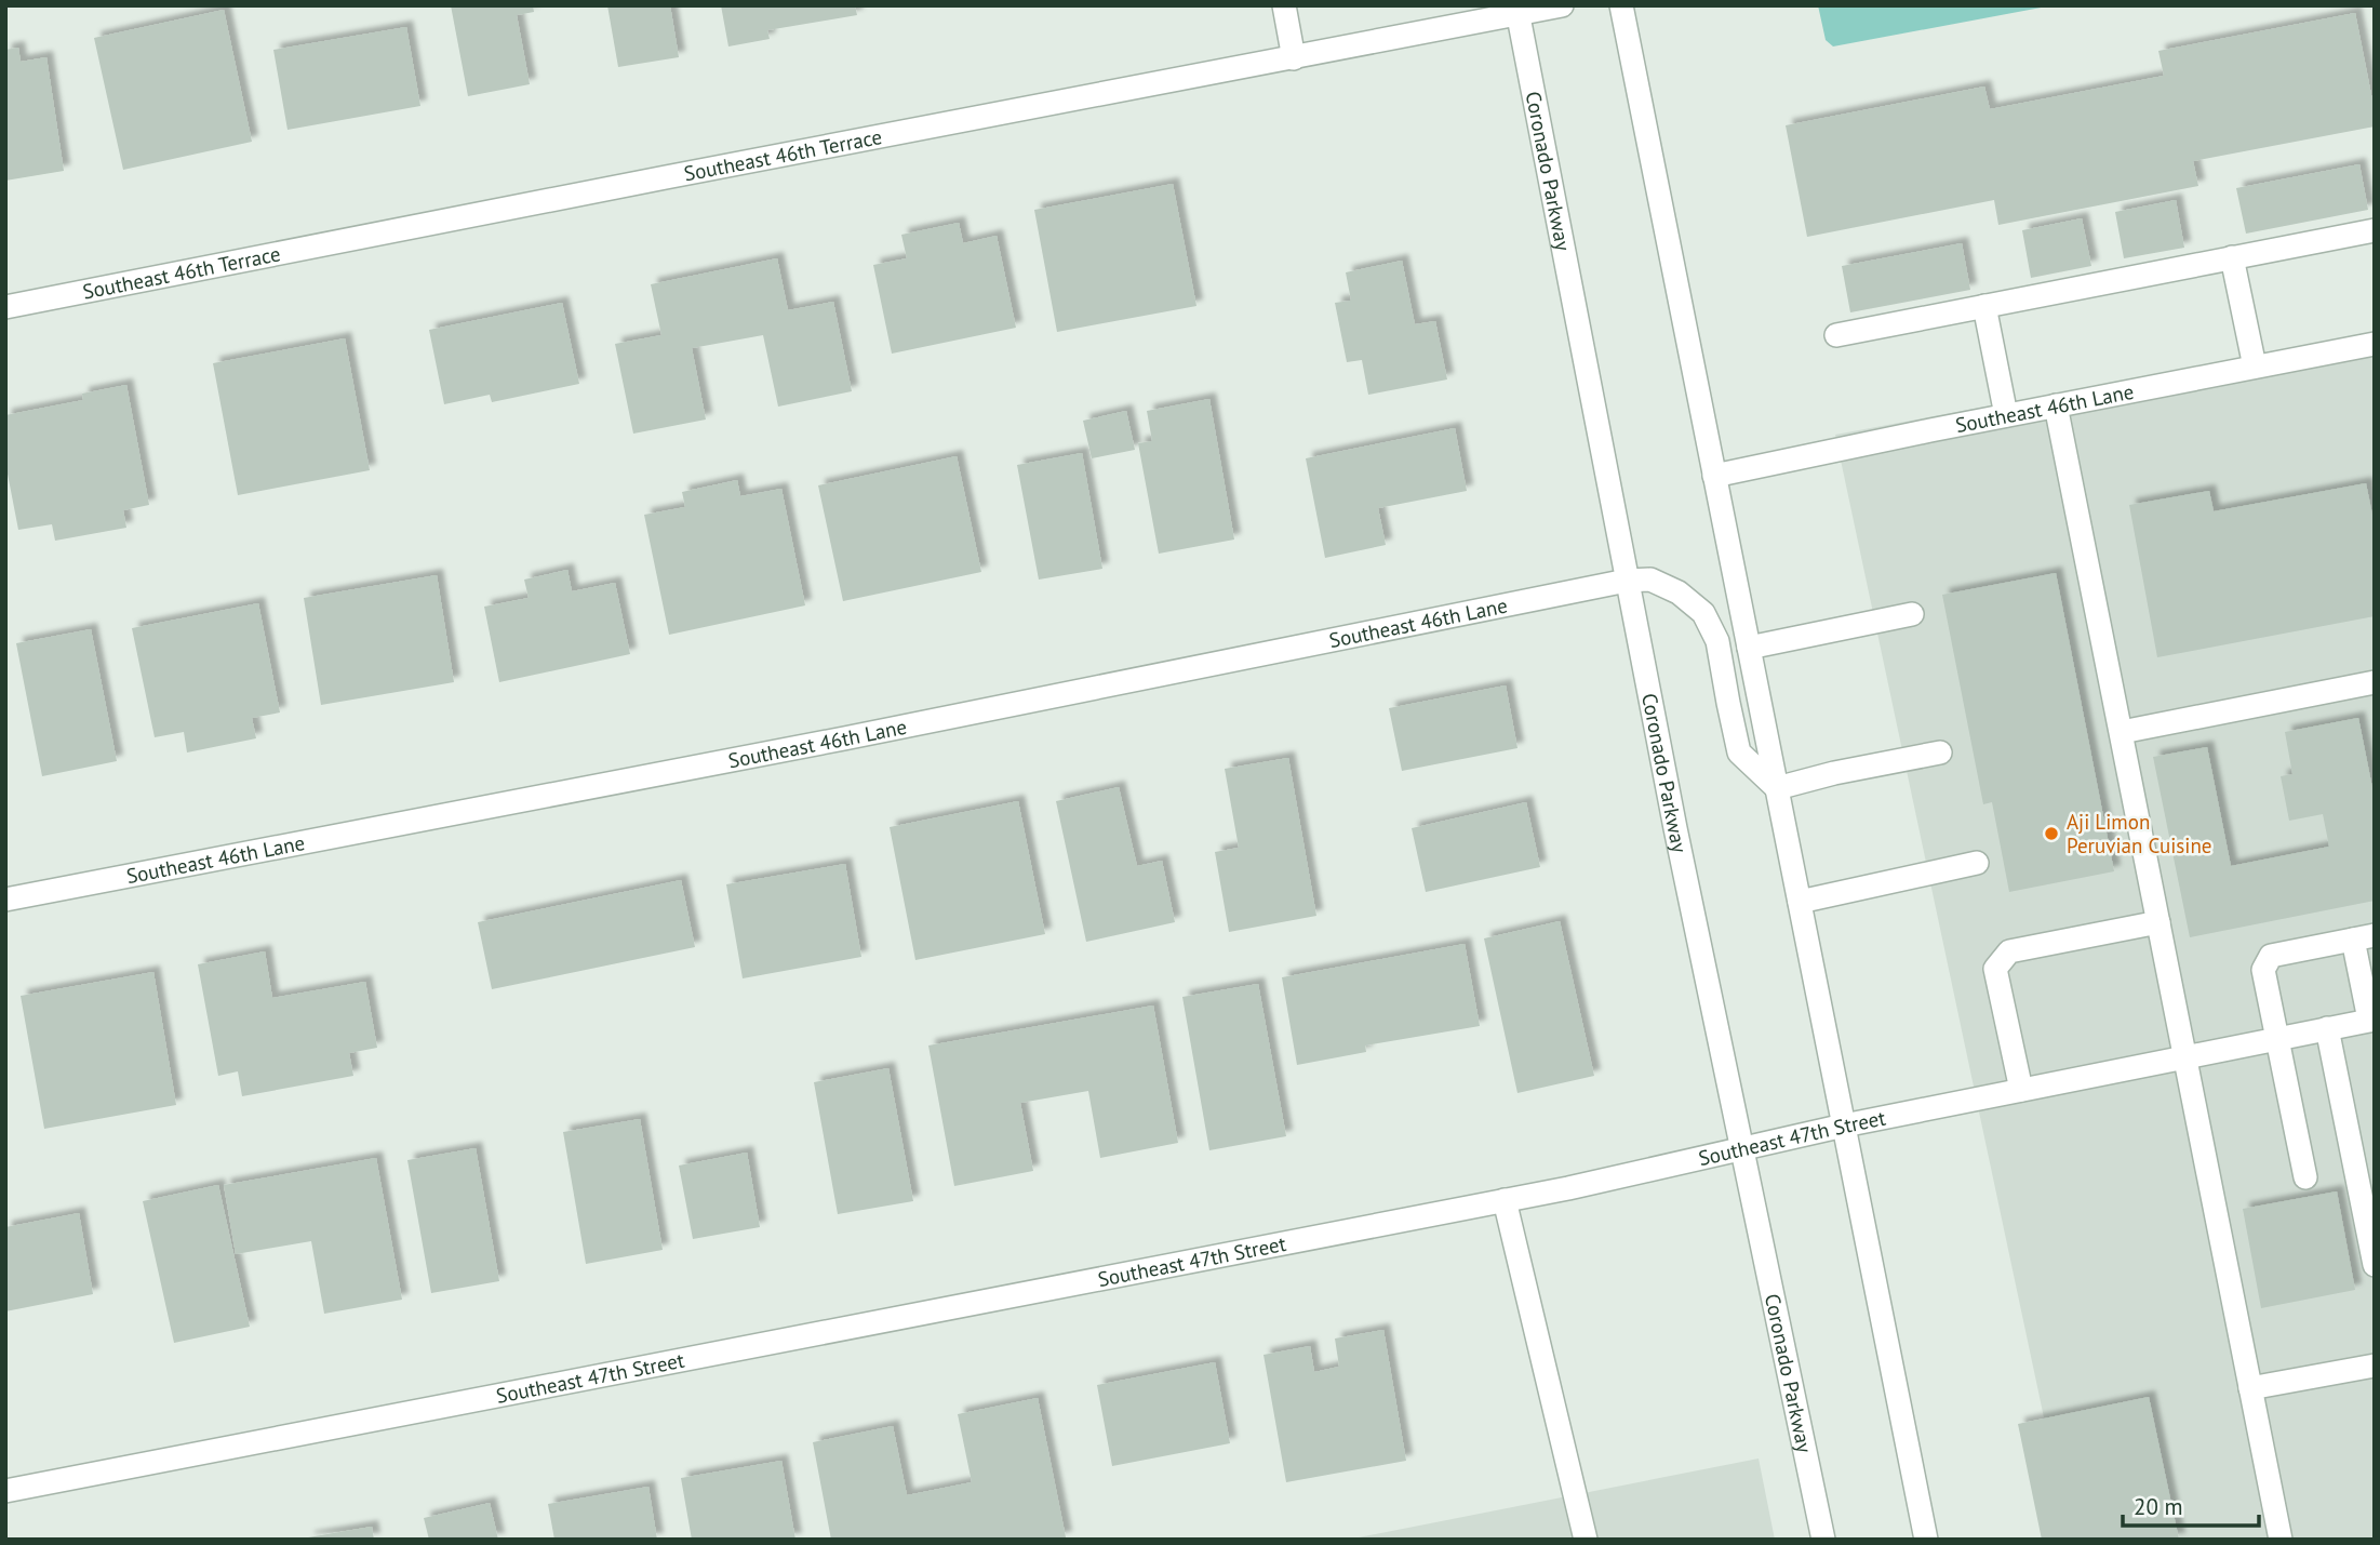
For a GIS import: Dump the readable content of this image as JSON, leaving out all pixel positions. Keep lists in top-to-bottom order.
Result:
{
  "streets": {
    "street": [
      "Southeast 46th Terrace",
      "Coronado Parkway",
      "Southeast 46th Lane",
      "Southeast 47th Street"
    ]
  },
  "crossings": [
    ["Southeast 46th Terrace", "Coronado Parkway"],
    ["Coronado Parkway", "Southeast 46th Lane"],
    ["Coronado Parkway", "Southeast 47th Street"]
  ],
  "places": ["Aji Limon Peruvian Cuisine"],
  "scale_bar": "20 m"
}
